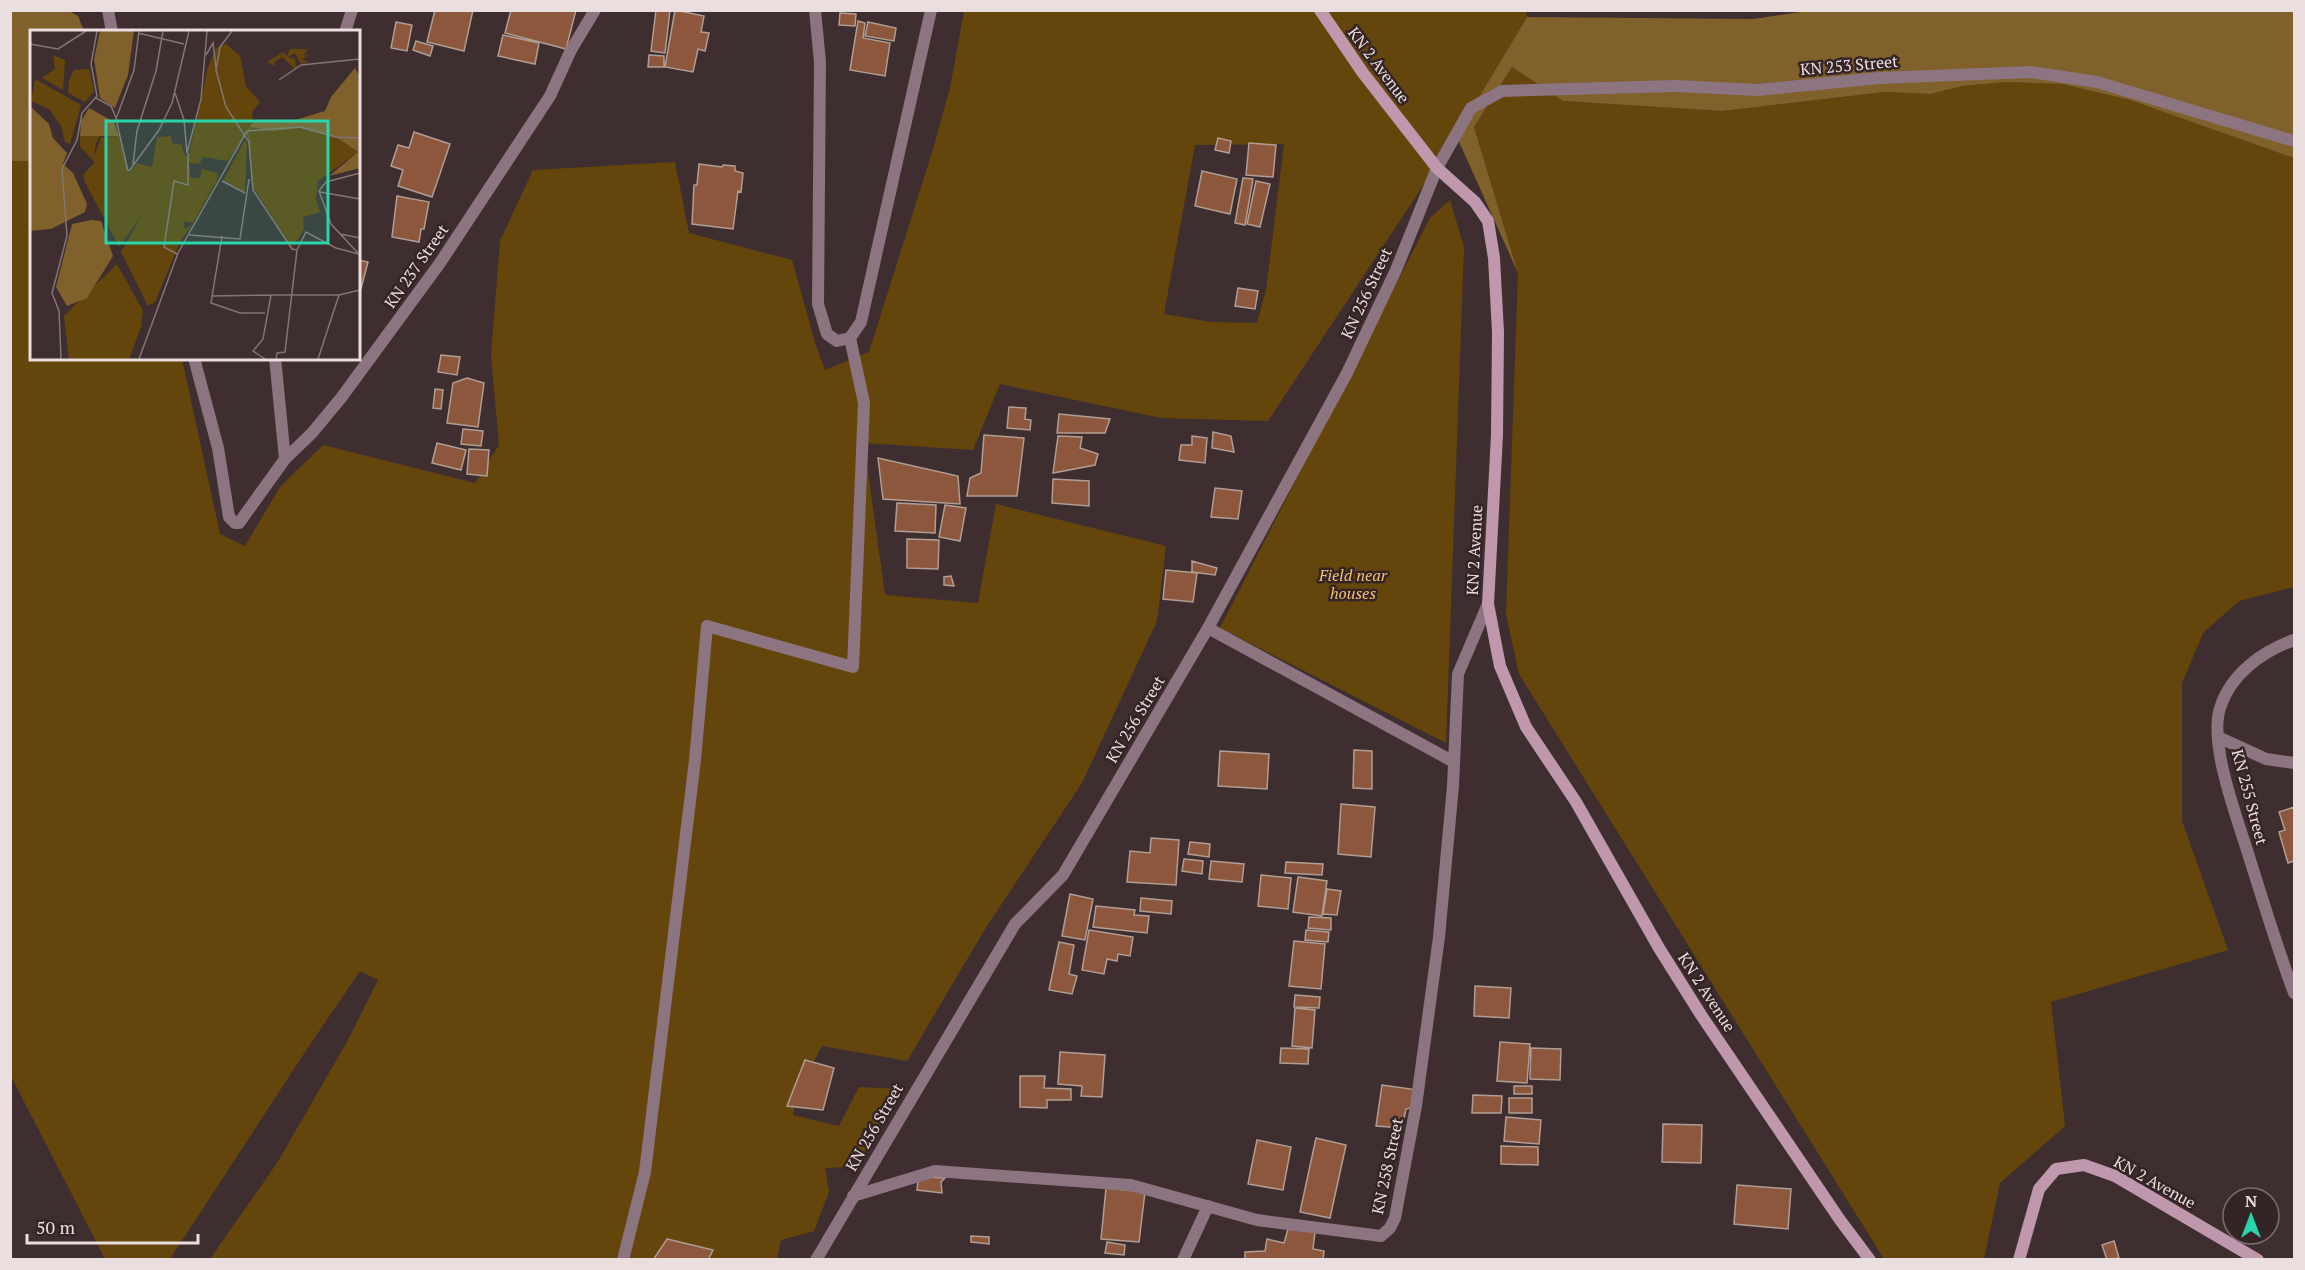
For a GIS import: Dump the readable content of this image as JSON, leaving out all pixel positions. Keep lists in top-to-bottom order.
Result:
{
  "streets": {
    "main road": ["KN 2 Avenue"],
    "street": [
      "KN 253 Street",
      "KN 237 Street",
      "KN 256 Street",
      "KN 255 Street",
      "KN 258 Street"
    ]
  },
  "crossings": [
    ["KN 2 Avenue", "KN 253 Street"],
    ["KN 2 Avenue", "KN 256 Street"],
    ["KN 2 Avenue", "KN 258 Street"],
    ["KN 253 Street", "KN 256 Street"],
    ["KN 256 Street", "KN 258 Street"]
  ],
  "parks": ["Field near houses"],
  "scale_bar": "50 m",
  "north": "top"
}
